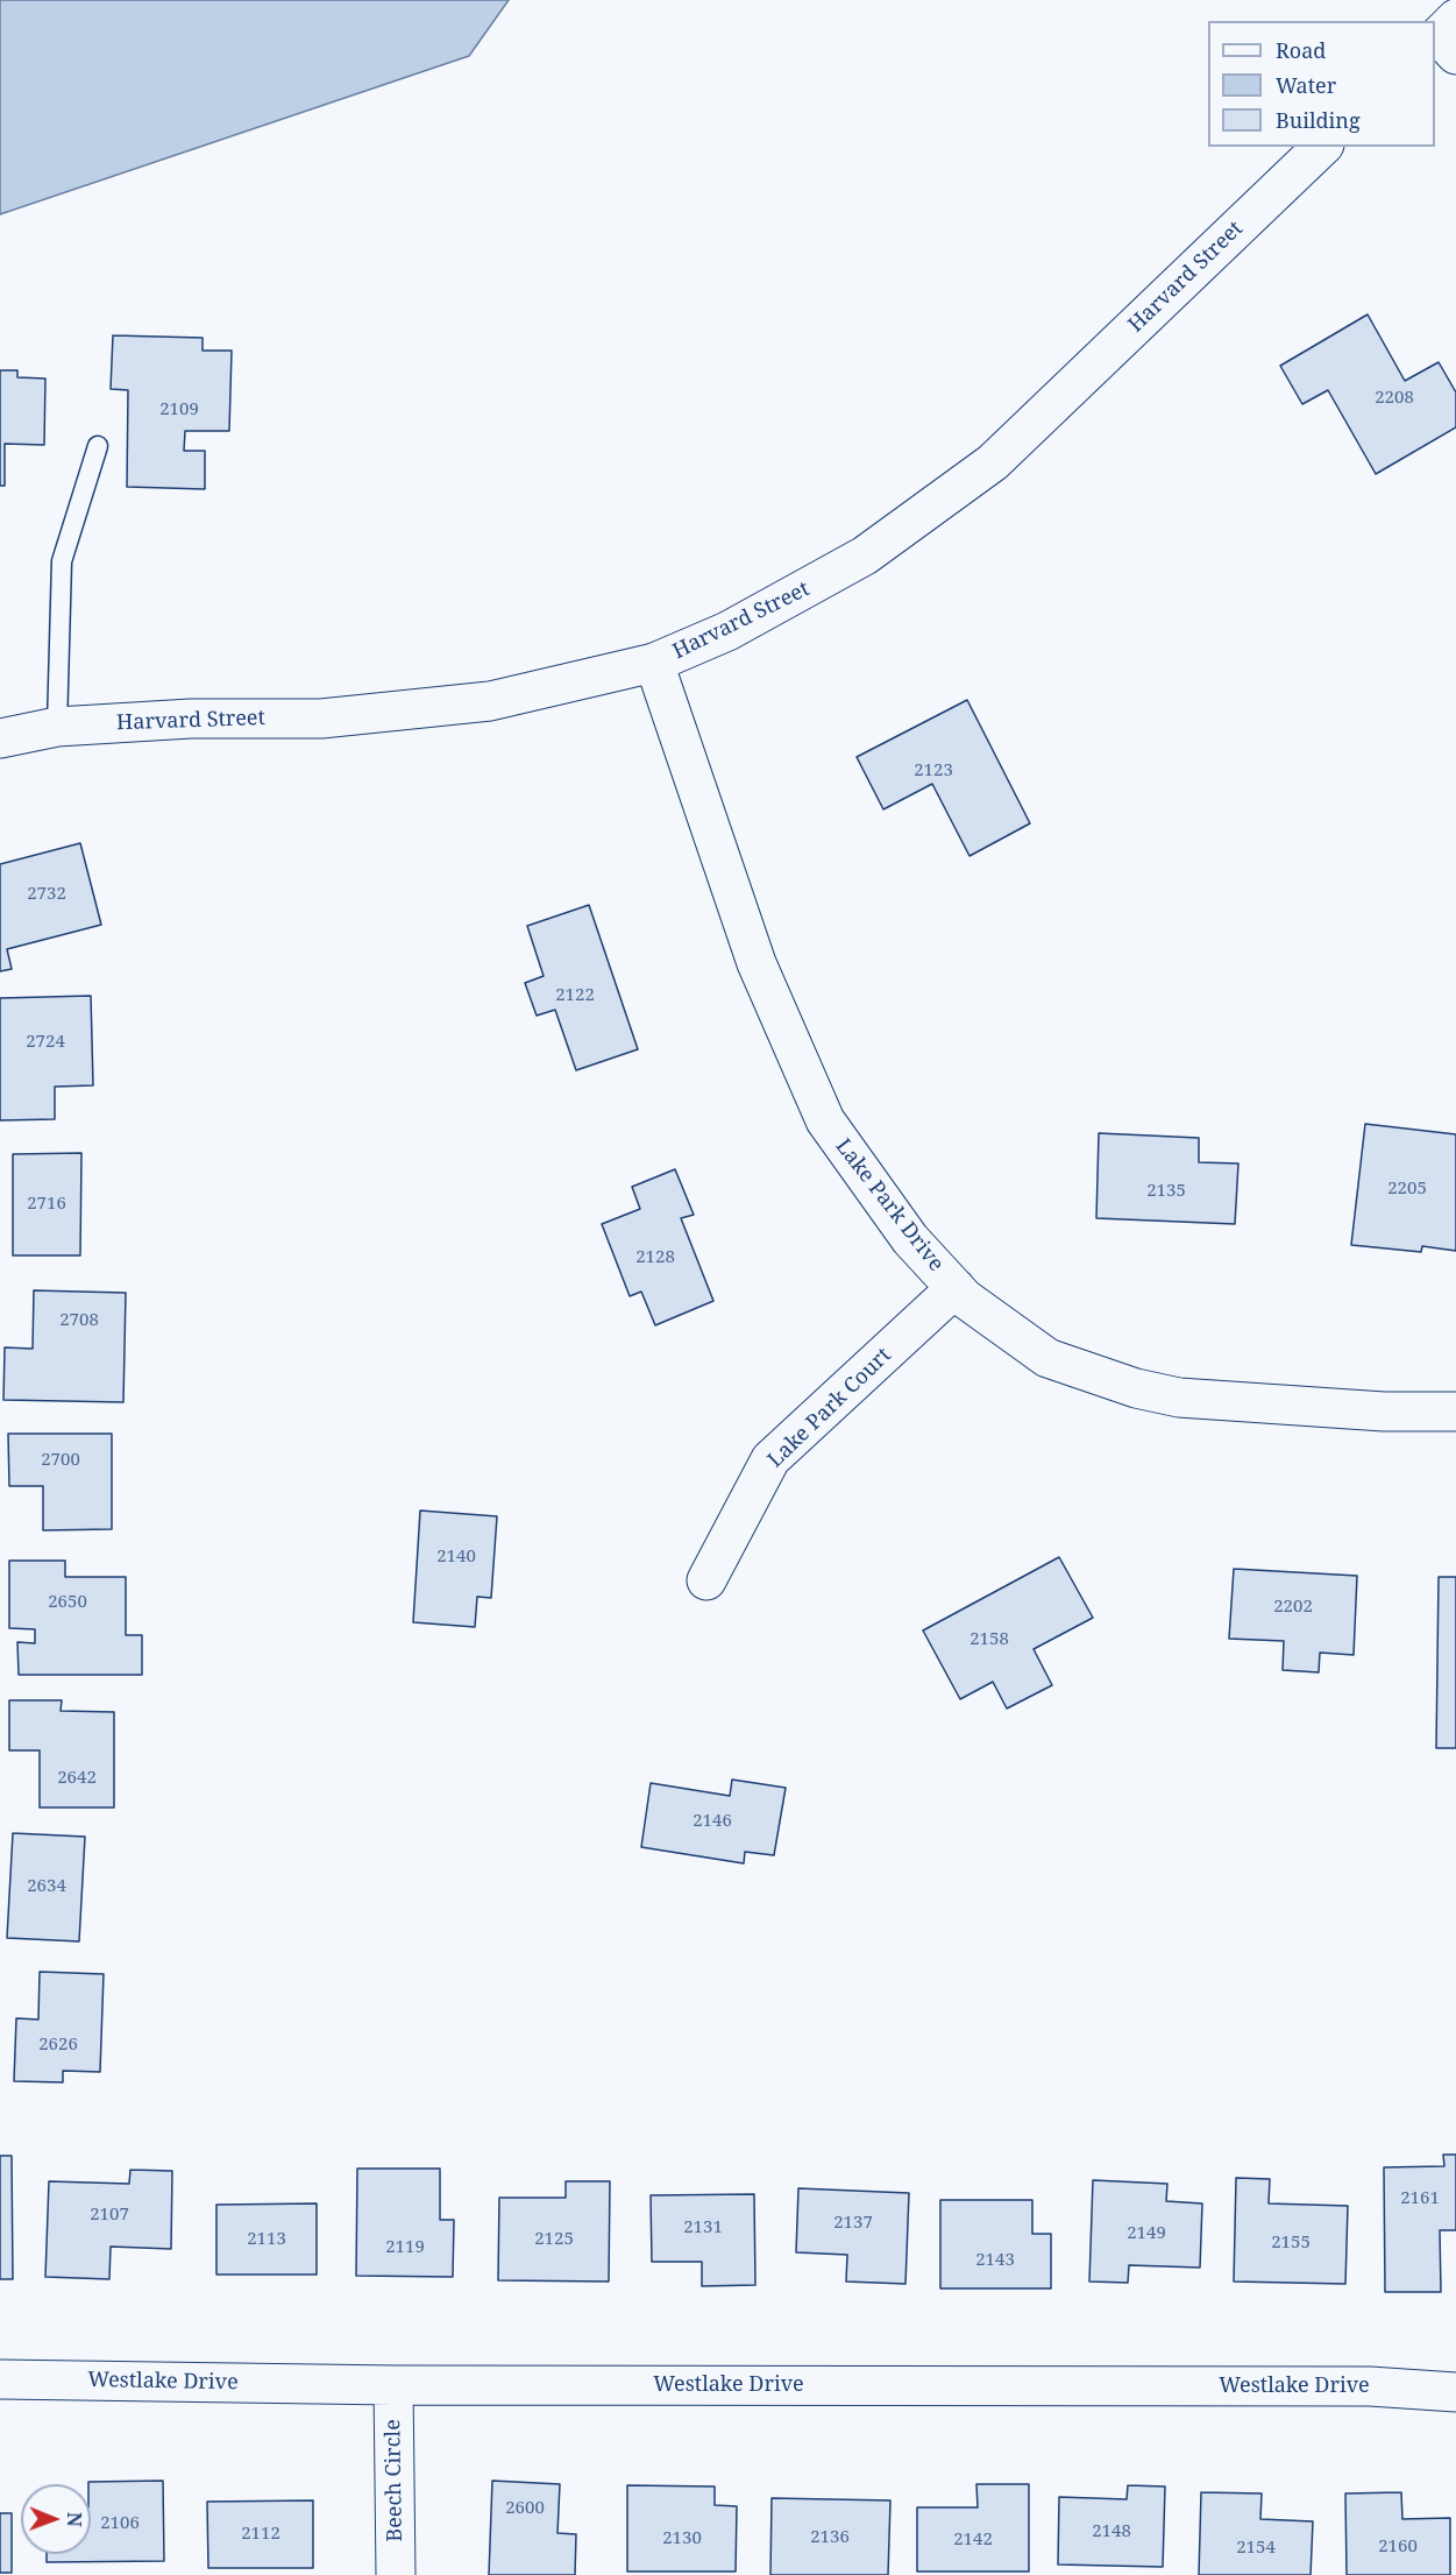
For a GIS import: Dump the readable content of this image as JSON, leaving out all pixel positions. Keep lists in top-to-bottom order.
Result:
{
  "streets": {
    "street": [
      "Harvard Street",
      "Lake Park Drive",
      "Lake Park Court",
      "Westlake Drive",
      "Beech Circle"
    ]
  },
  "crossings": [
    ["Harvard Street", "Lake Park Drive"],
    ["Lake Park Drive", "Lake Park Court"],
    ["Westlake Drive", "Beech Circle"]
  ],
  "house_numbers": [
    "2208",
    "2109",
    "2123",
    "2732",
    "2122",
    "2724",
    "2205",
    "2135",
    "2716",
    "2128",
    "2708",
    "2700",
    "2140",
    "2650",
    "2202",
    "2158",
    "2642",
    "2146",
    "2634",
    "2626",
    "2161",
    "2107",
    "2137",
    "2131",
    "2149",
    "2113",
    "2125",
    "2155",
    "2119",
    "2143",
    "2600",
    "2106",
    "2148",
    "2112",
    "2136",
    "2130",
    "2142",
    "2160",
    "2154"
  ],
  "legend": ["Road", "Water", "Building"],
  "north": "right"
}
